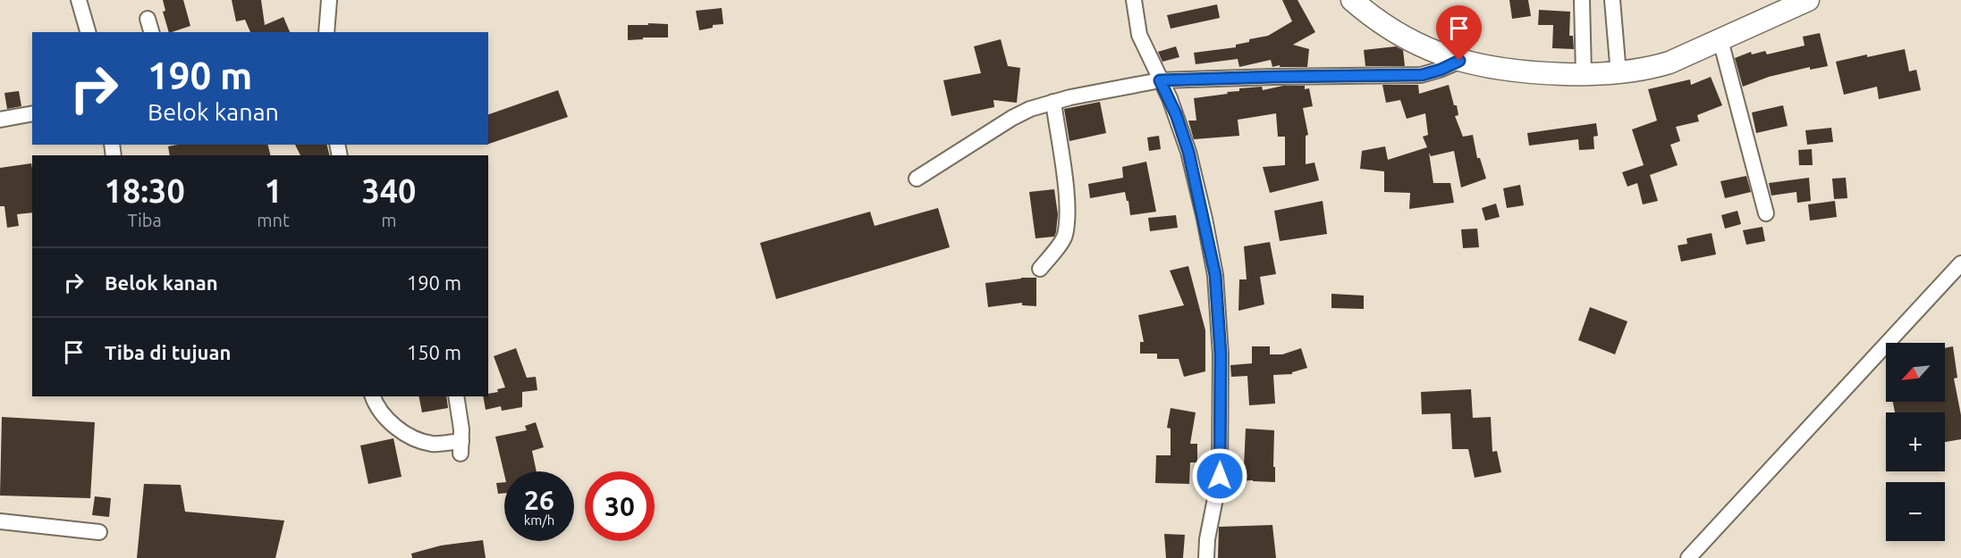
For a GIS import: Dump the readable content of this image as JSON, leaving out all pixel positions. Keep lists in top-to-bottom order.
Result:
{
  "north": "bottom left",
  "page": {
    "turn": ["190 m", "Belok kanan"],
    "eta": [
      "18:30",
      "Tiba",
      "1",
      "mnt",
      "340",
      "m"
    ],
    "list": [
      {
        "name": "Belok kanan",
        "value": "190 m"
      },
      {
        "name": "Tiba di tujuan",
        "value": "150 m"
      }
    ],
    "map_buttons": ["+", "−"],
    "speed": "26 km/h",
    "limit": "30"
  }
}
